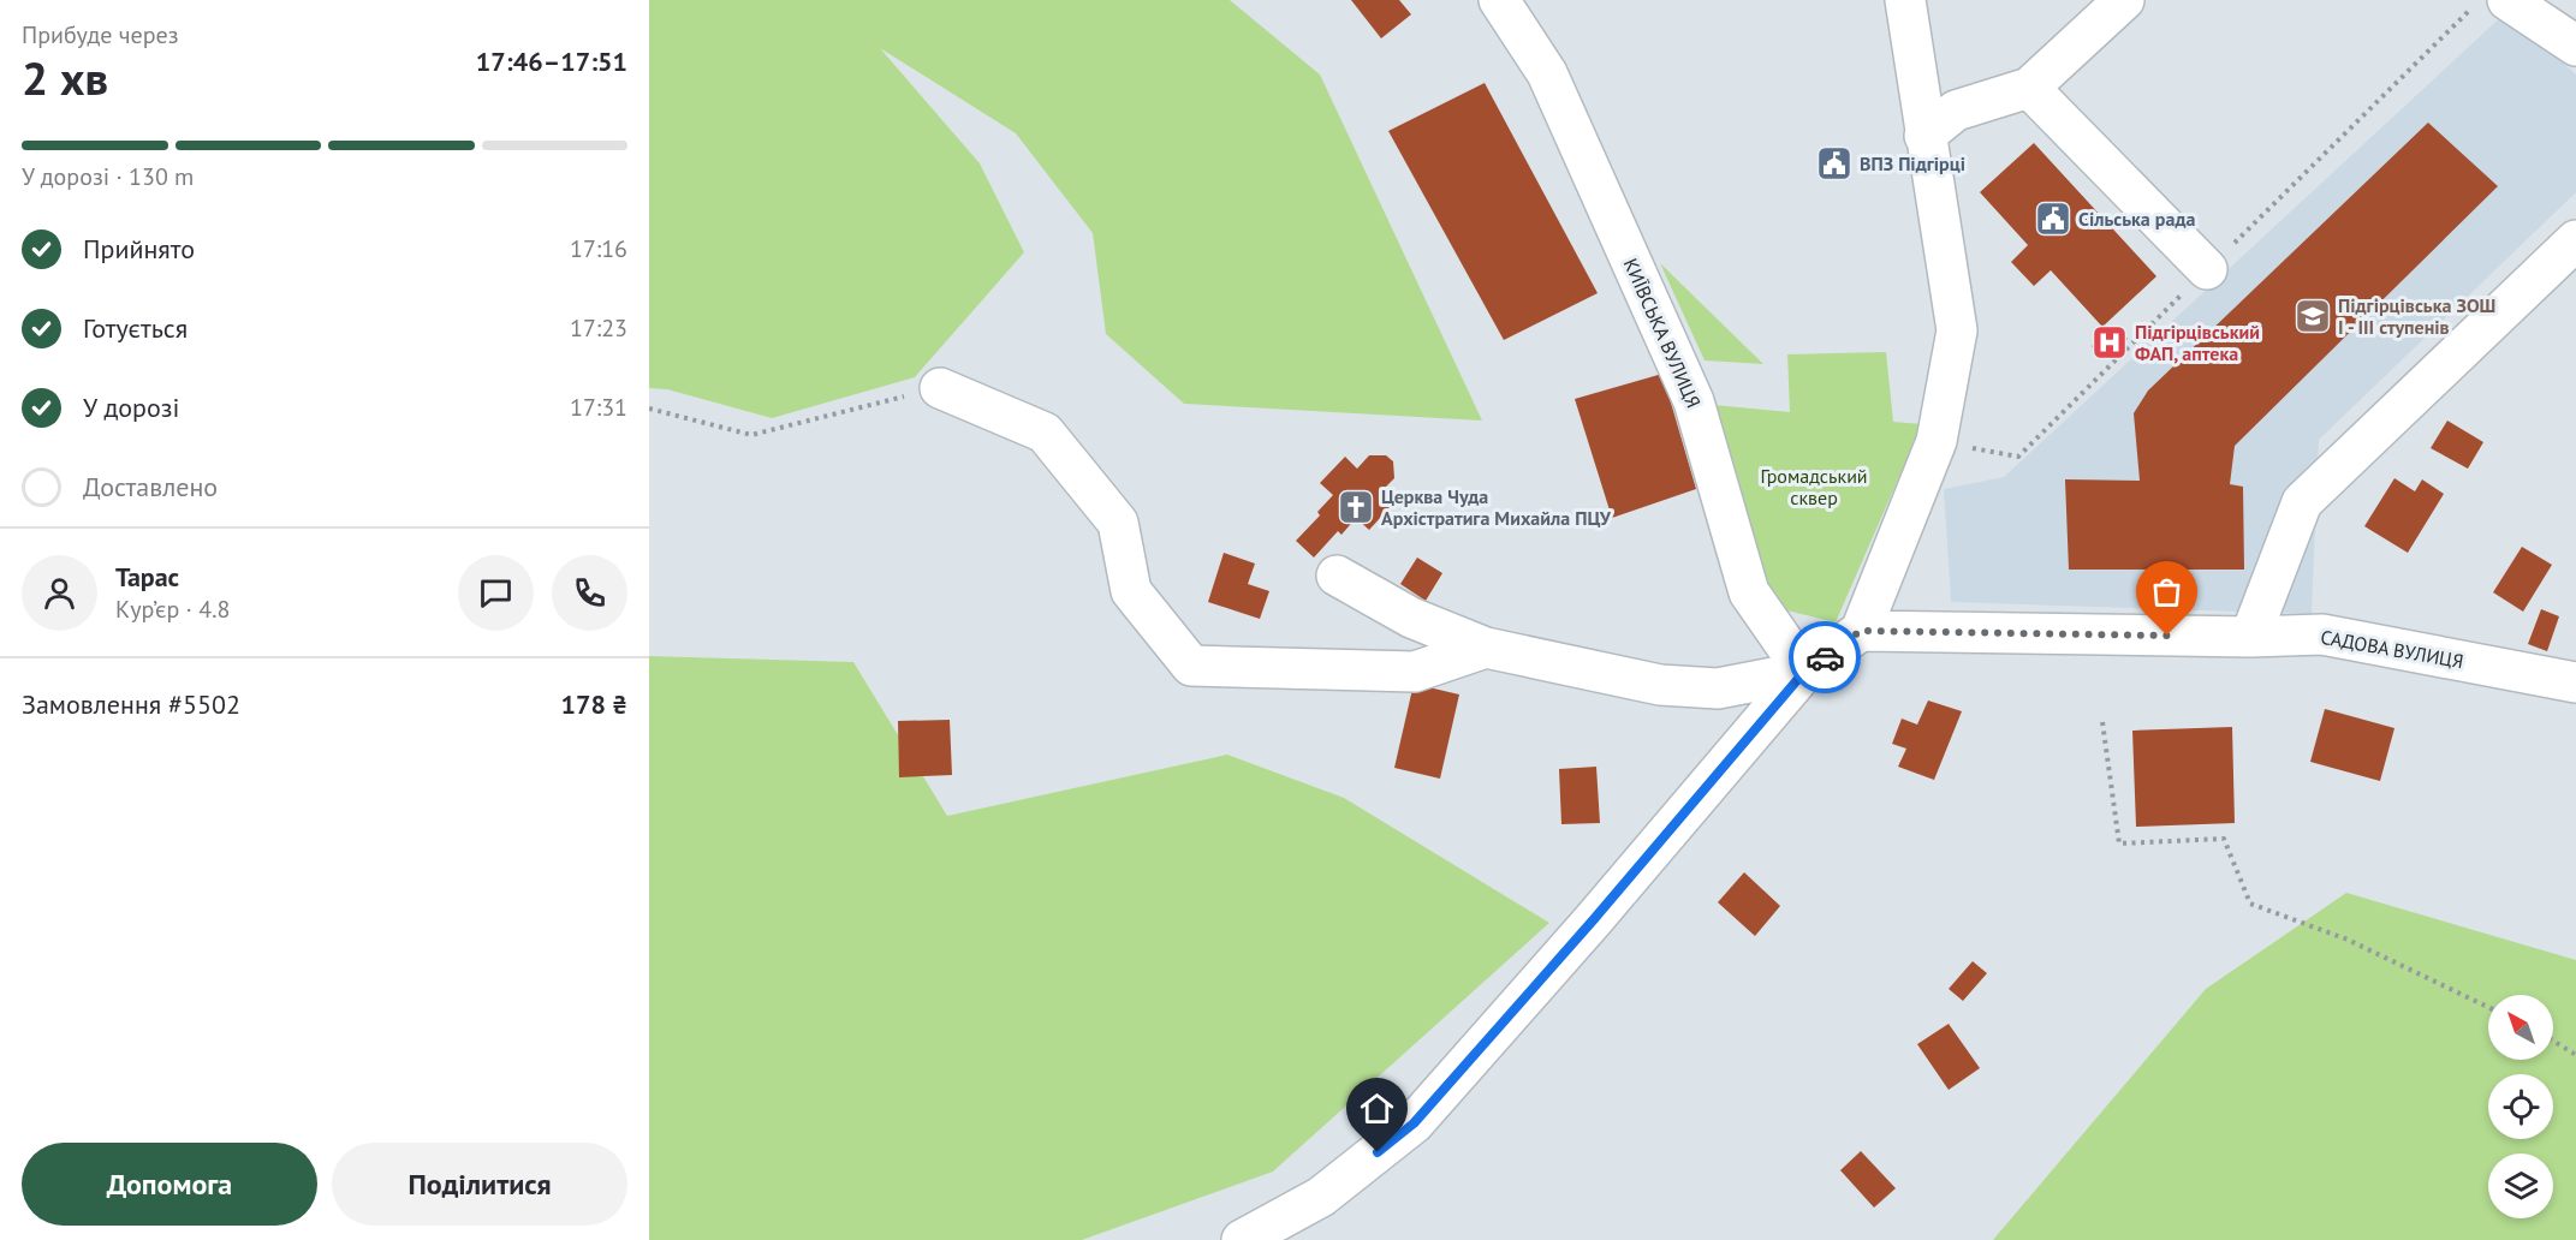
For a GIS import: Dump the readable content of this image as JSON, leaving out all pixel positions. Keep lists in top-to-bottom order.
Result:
{
  "streets": {
    "street": ["КИЇВСЬКА ВУЛИЦЯ", "САДОВА ВУЛИЦЯ"]
  },
  "parks": ["Громадський сквер"],
  "places": {
    "public building": ["ВПЗ Підгірці", "Сільська рада"],
    "school or university": ["Підгірцівська ЗОШ І - ІІІ ступенів"],
    "hospital": ["Підгірцівський ФАП, аптека"],
    "church": ["Церква Чуда Архістратига Михайла ПЦУ"]
  },
  "north": "top left",
  "page": {
    "heading": ["2 хв", "Прибуде через", "17:46–17:51"],
    "panel": [
      "Тарас",
      "Кур’єр · 4.8",
      "Замовлення #5502",
      "178 ₴"
    ],
    "bar": "У дорозі · 130 m",
    "list": [
      ["Прийнято", "17:16"],
      ["Готується", "17:23"],
      ["У дорозі", "17:31"],
      "Доставлено"
    ],
    "buttons": ["Допомога", "Поділитися"]
  }
}
